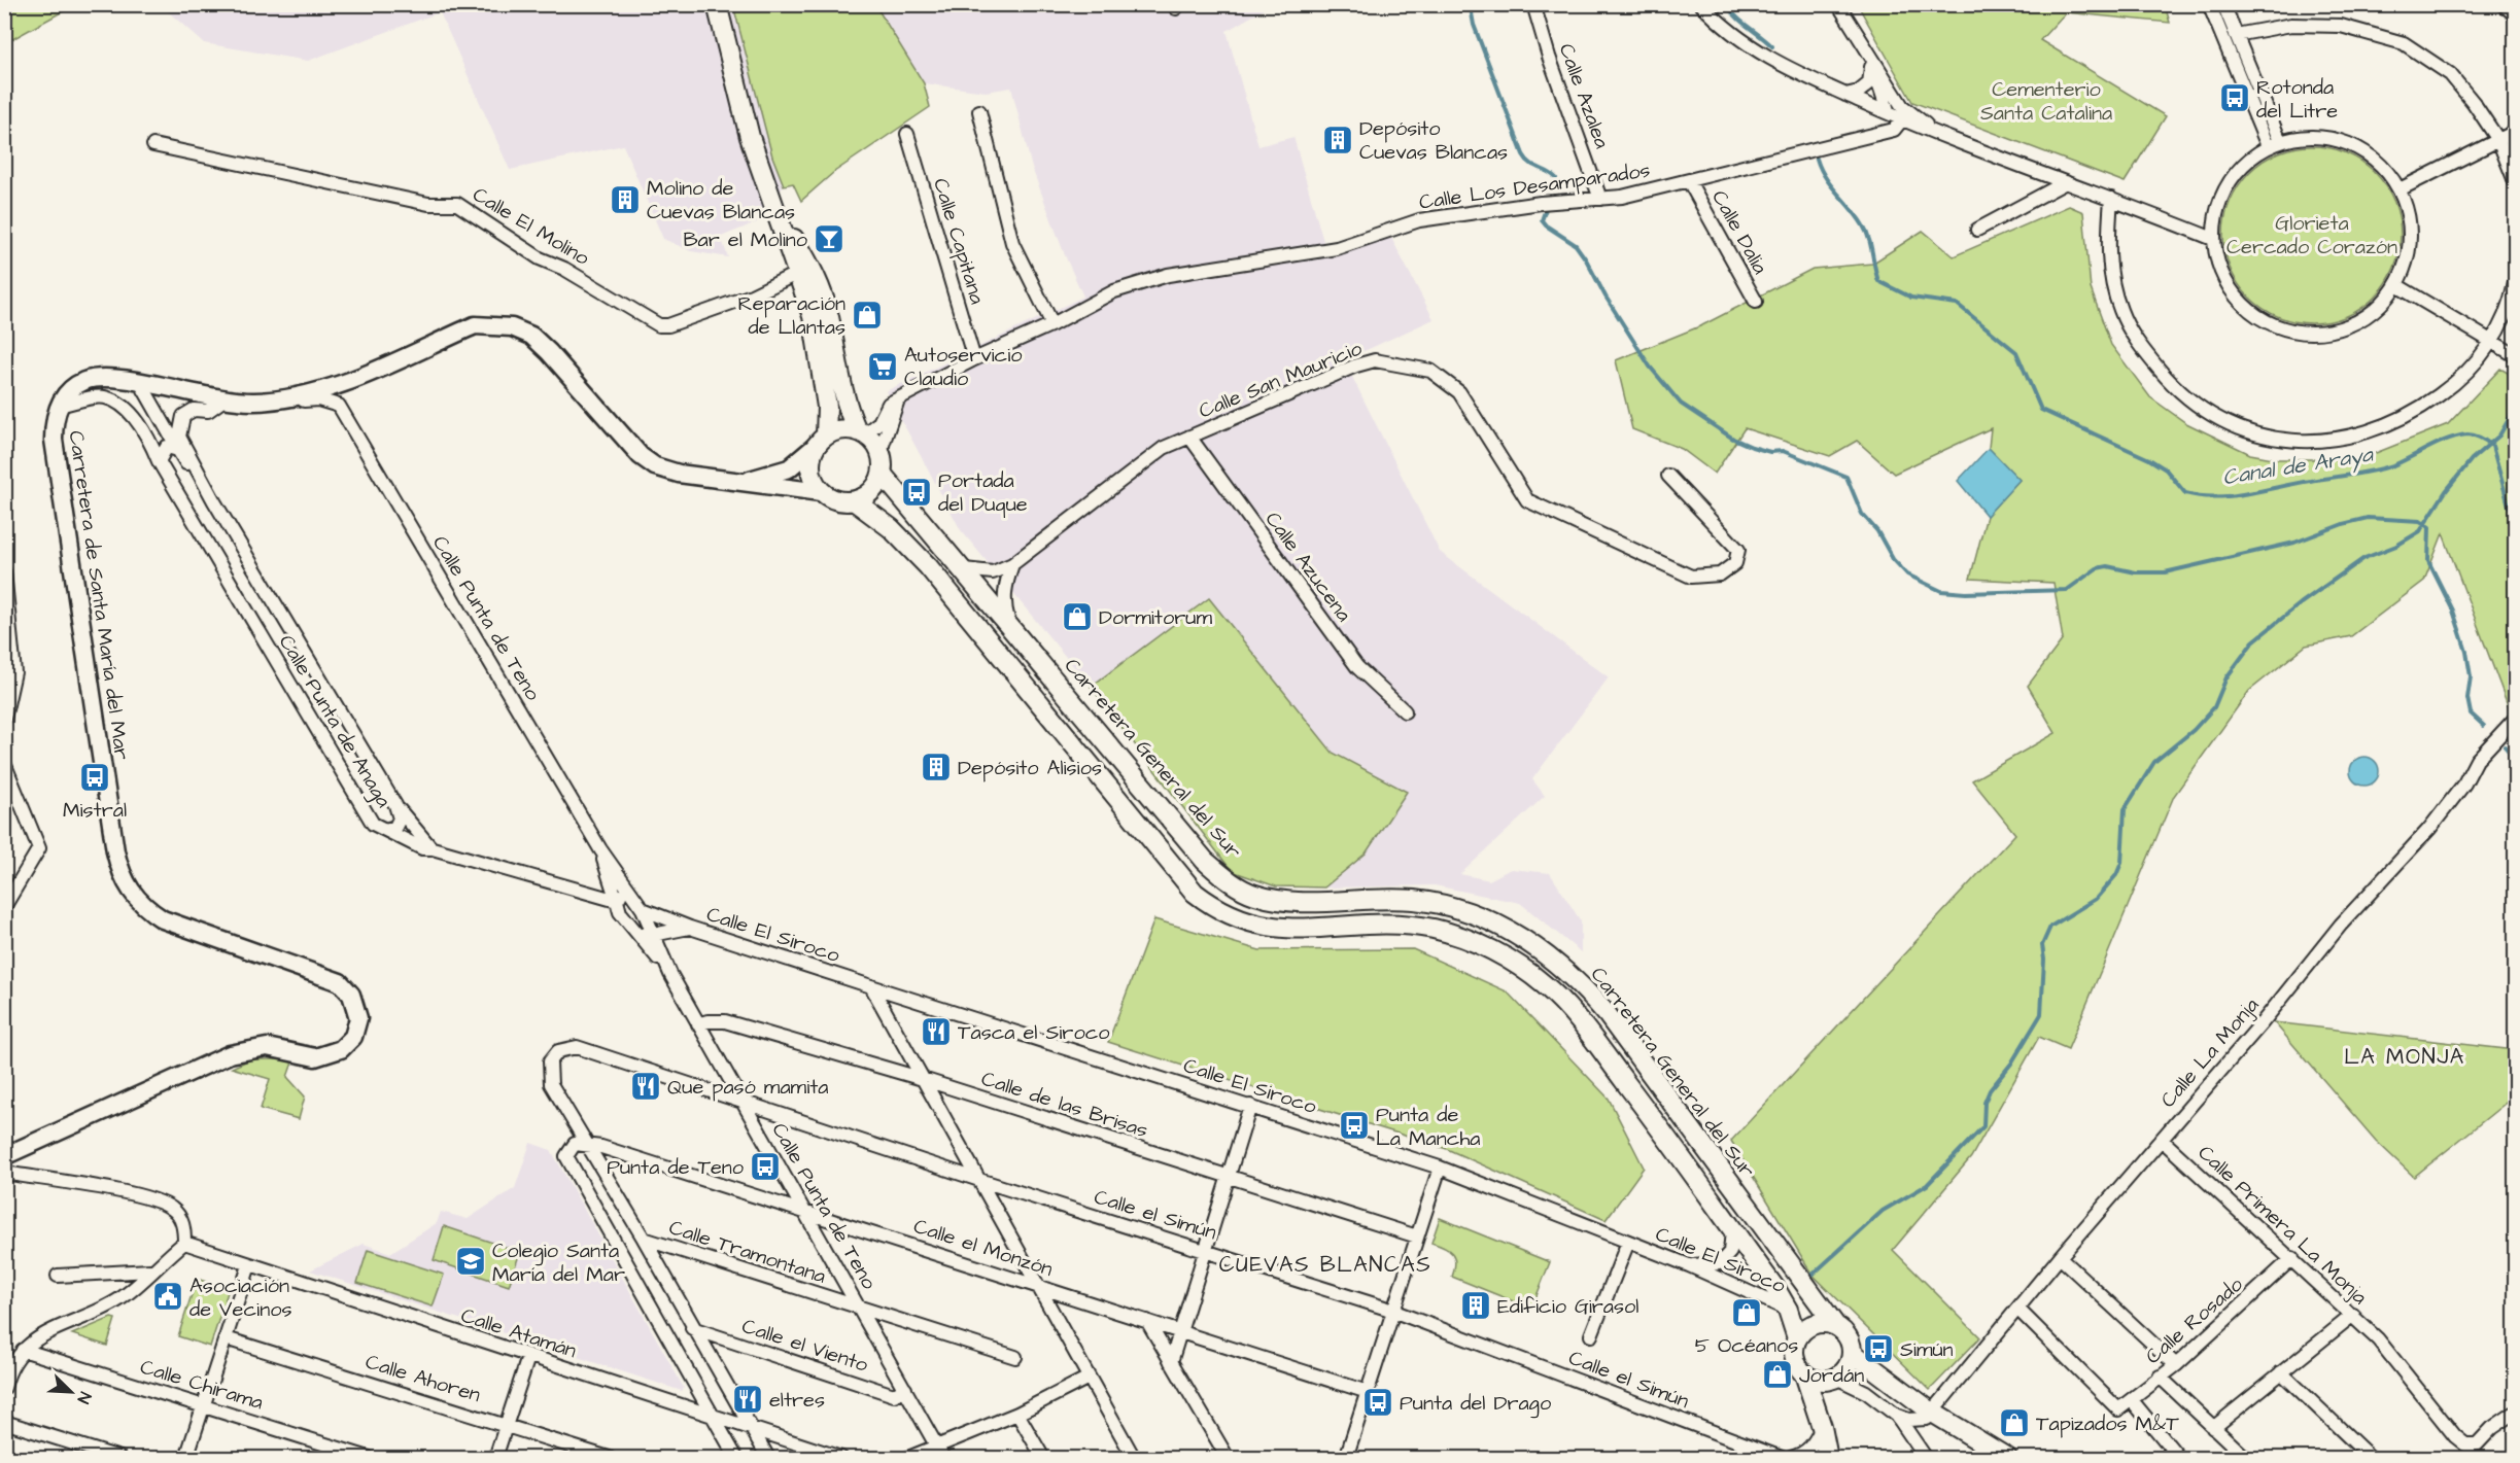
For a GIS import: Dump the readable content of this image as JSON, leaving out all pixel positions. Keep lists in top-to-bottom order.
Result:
{
  "streets": {
    "main road": ["Carretera de Santa María del Mar", "Carretera General del Sur"],
    "street": [
      "Calle Azalea",
      "Calle Los Desamparados",
      "Calle El Molino",
      "Calle Dalia",
      "Calle Capitana",
      "Calle San Mauricio",
      "Calle Azucena",
      "Calle Punta de Teno",
      "Calle Punta de Anaga",
      "Calle El Siroco",
      "Calle La Monja",
      "Calle de las Brisas",
      "Calle el Simún",
      "Calle Primera La Monja",
      "Calle el Monzón",
      "Calle Tramontana",
      "Calle Rosado",
      "Calle Atamán",
      "Calle el Viento",
      "Calle Ahoren",
      "Calle Chirama"
    ]
  },
  "crossings": [
    ["Calle Azalea", "Calle Los Desamparados"],
    ["Calle Los Desamparados", "Calle Dalia"],
    ["Calle Los Desamparados", "Calle Capitana"],
    ["Calle Los Desamparados", "Carretera de Santa María del Mar"],
    ["Calle Los Desamparados", "Carretera General del Sur"],
    ["Calle San Mauricio", "Calle Azucena"],
    ["Calle San Mauricio", "Carretera General del Sur"],
    ["Carretera de Santa María del Mar", "Calle Punta de Anaga"],
    ["Carretera de Santa María del Mar", "Carretera General del Sur"],
    ["Calle Punta de Teno", "Calle El Siroco"],
    ["Calle Punta de Teno", "Calle de las Brisas"],
    ["Calle Punta de Teno", "Calle el Simún"],
    ["Calle Punta de Teno", "Calle el Monzón"],
    ["Calle Punta de Teno", "Calle Tramontana"],
    ["Calle Punta de Teno", "Calle el Viento"],
    ["Calle La Monja", "Calle Primera La Monja"],
    ["Calle La Monja", "Calle Rosado"],
    ["Calle el Simún", "Calle el Monzón"],
    ["Calle Primera La Monja", "Calle Rosado"]
  ],
  "districts": ["LA MONJA", "CUEVAS BLANCAS"],
  "water": ["Canal de Araya"],
  "parks": ["Cementerio Santa Catalina", "Glorieta Cercado Corazón"],
  "places": {
    "bus stop": [
      "Rotonda del Litre",
      "Portada del Duque",
      "Mistral",
      "Punta de La Mancha",
      "Punta de Teno",
      "Simún",
      "Punta del Drago"
    ],
    "building": [
      "Depósito Cuevas Blancas",
      "Molino de Cuevas Blancas",
      "Depósito Alisios",
      "Edificio Girasol"
    ],
    "bar": ["Bar el Molino"],
    "shop": [
      "Reparación de Llantas",
      "Dormitorum",
      "5 Océanos",
      "Jordán",
      "Tapizados M&T"
    ],
    "supermarket": ["Autoservicio Claudio"],
    "restaurant": ["Tasca el Siroco", "Que pasó mamita", "eltres"],
    "school or university": ["Colegio Santa María del Mar"],
    "public building": ["Asociación de Vecinos"]
  },
  "north": "bottom right"
}
